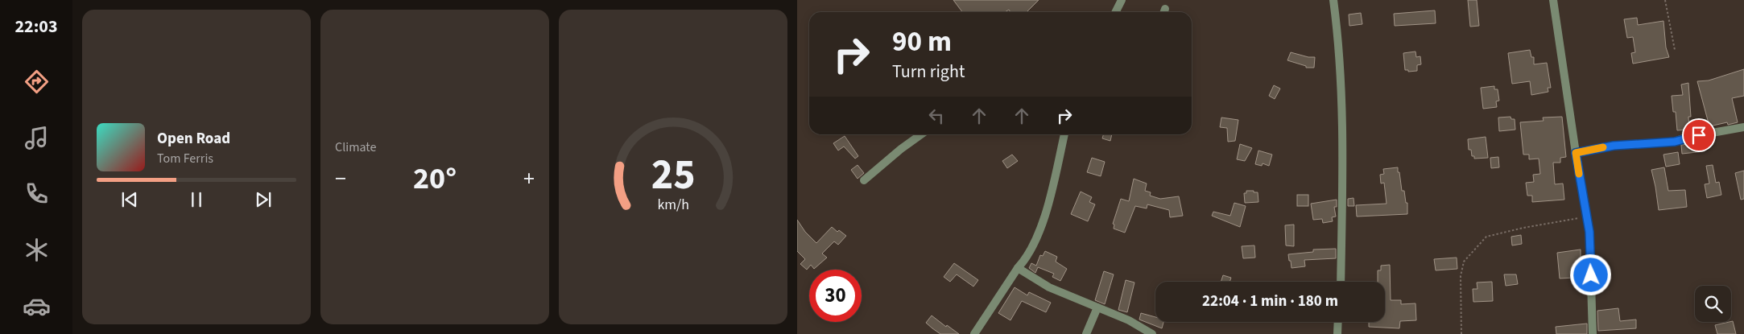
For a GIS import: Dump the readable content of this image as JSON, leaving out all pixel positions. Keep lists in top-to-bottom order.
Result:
{
  "page": {
    "tabs": "22:03",
    "tile": "Climate",
    "turn": ["90 m", "Turn right"],
    "song": ["Open Road", "Tom Ferris"],
    "heat": ["−", "20°", "+"],
    "limit": "30",
    "trip": "22:04 · 1 min · 180 m",
    "gauge": ["25", "km/h"]
  }
}
